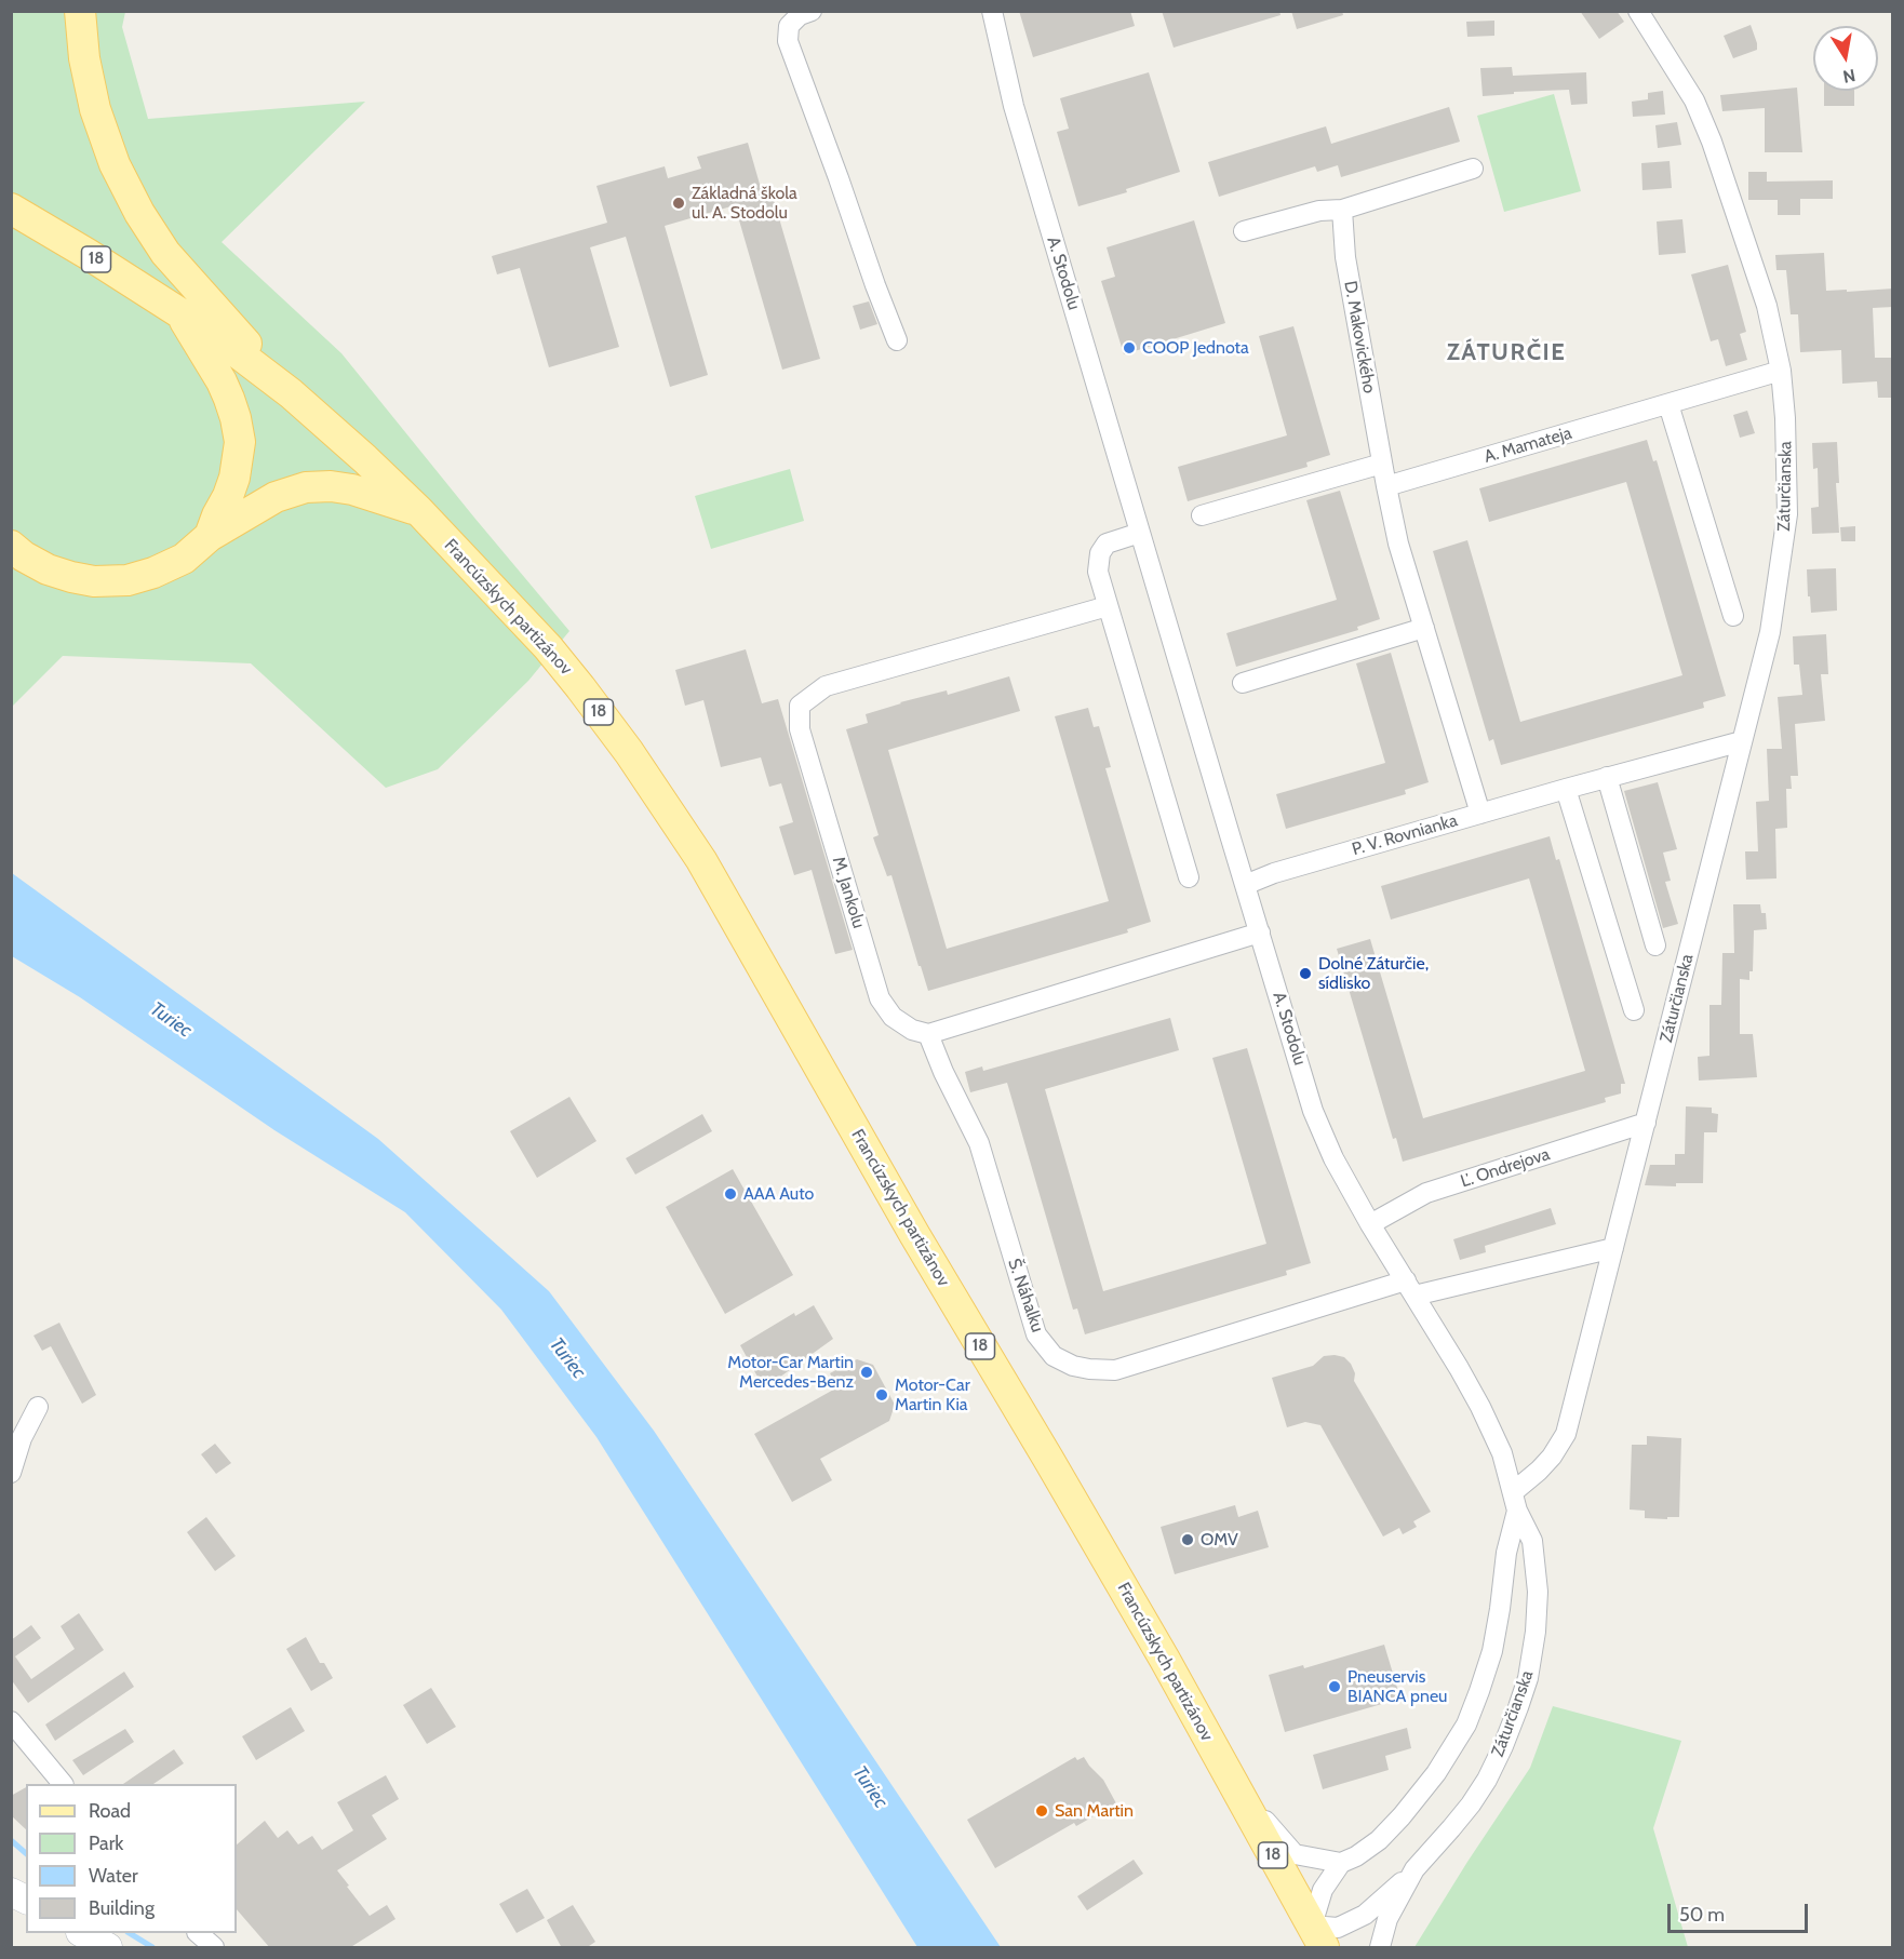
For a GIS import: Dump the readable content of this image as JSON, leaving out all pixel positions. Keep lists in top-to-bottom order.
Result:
{
  "streets": {
    "main road": ["18", "Francúzskych partizánov"],
    "street": [
      "A. Stodolu",
      "D. Makovického",
      "A. Mamateja",
      "Záturčianska",
      "P. V. Rovnianka",
      "M. Jankolu",
      "Ľ. Ondrejova",
      "Š. Náhalku"
    ]
  },
  "crossings": [
    ["18", "Francúzskych partizánov"],
    ["A. Stodolu", "Záturčianska"],
    ["A. Stodolu", "P. V. Rovnianka"],
    ["A. Stodolu", "Ľ. Ondrejova"],
    ["A. Stodolu", "Š. Náhalku"],
    ["D. Makovického", "A. Mamateja"],
    ["D. Makovického", "P. V. Rovnianka"],
    ["A. Mamateja", "Záturčianska"],
    ["Záturčianska", "P. V. Rovnianka"],
    ["Záturčianska", "Ľ. Ondrejova"],
    ["Záturčianska", "Š. Náhalku"],
    ["M. Jankolu", "Š. Náhalku"]
  ],
  "districts": ["ZÁTURČIE"],
  "water": ["Turiec"],
  "places": [
    "Základná škola ul. A. Stodolu",
    "COOP Jednota",
    "Dolné Záturčie, sídlisko",
    "AAA Auto",
    "Motor-Car Martin Mercedes-Benz",
    "Motor-Car Martin Kia",
    "OMV",
    "Pneuservis BIANCA pneu",
    "San Martin"
  ],
  "legend": [
    "Road",
    "Park",
    "Water",
    "Building"
  ],
  "scale_bar": "50 m",
  "north": "bottom"
}
